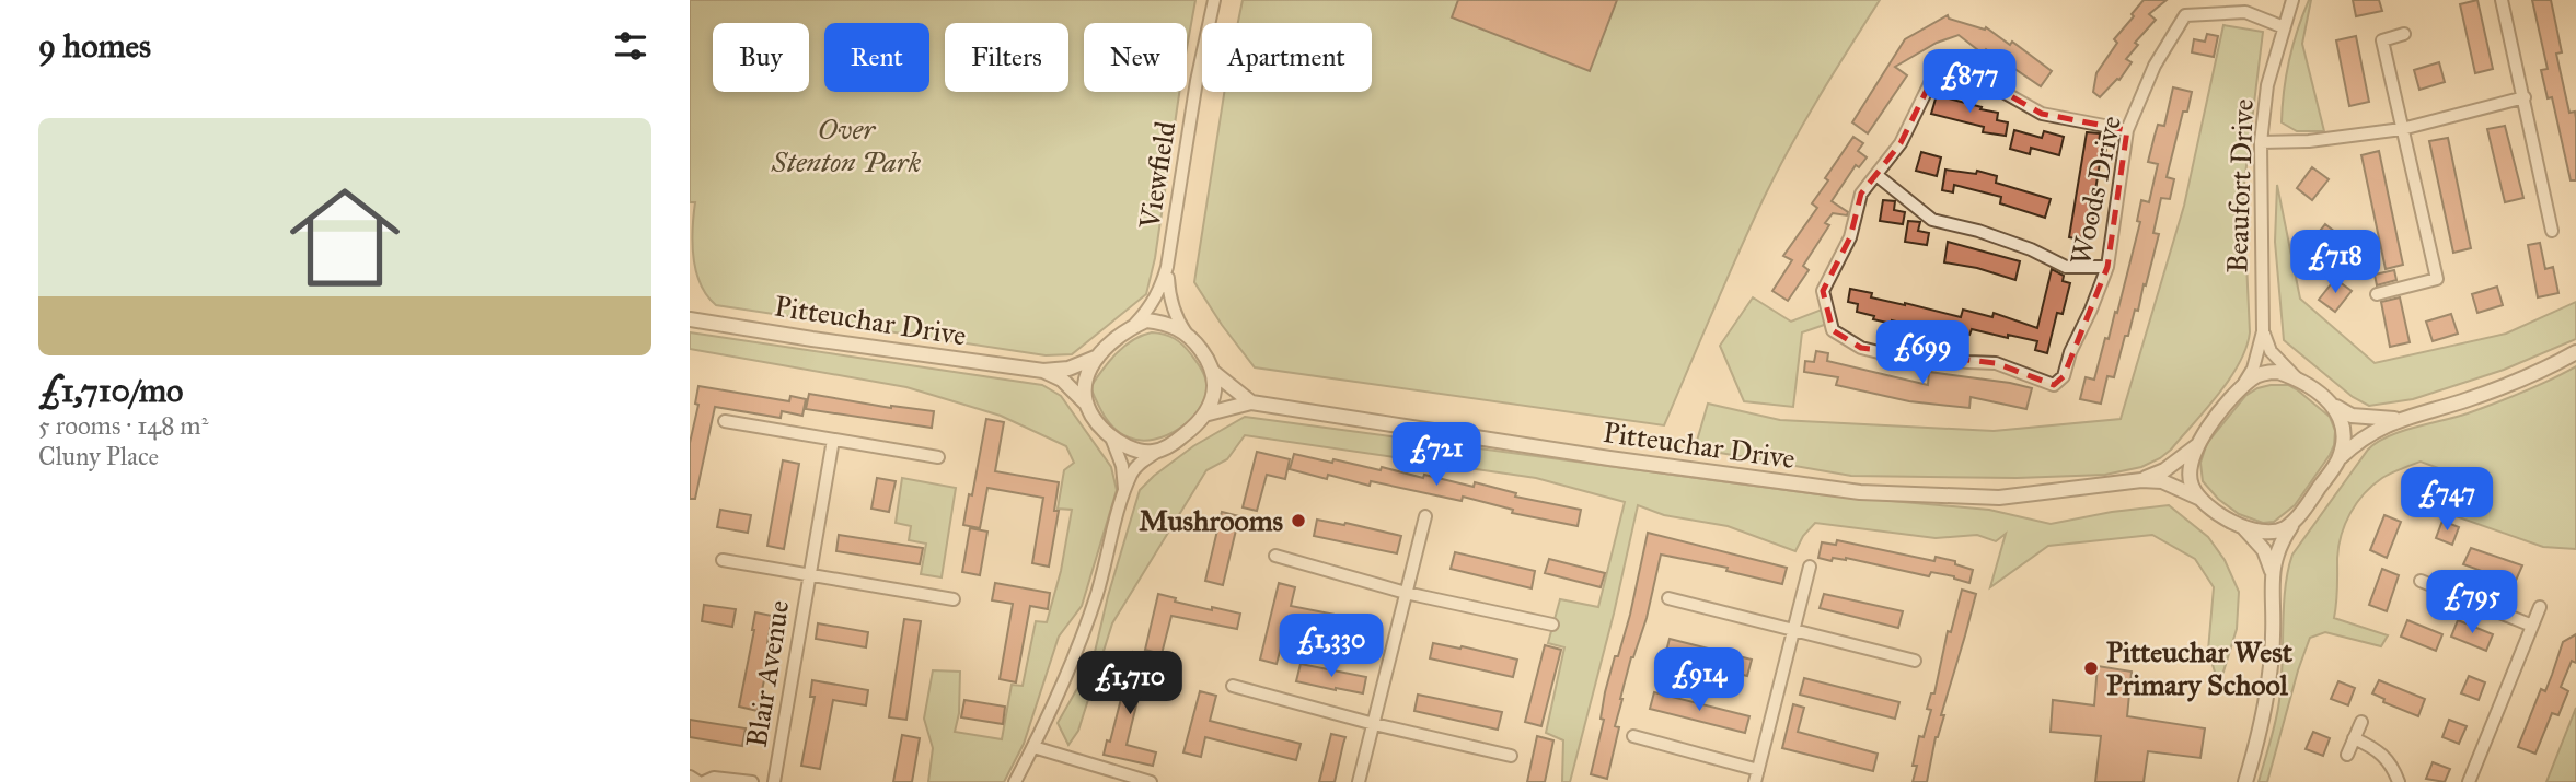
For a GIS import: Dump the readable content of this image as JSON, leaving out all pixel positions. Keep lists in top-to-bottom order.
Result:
{
  "streets": {
    "street": [
      "Viewfield",
      "Beaufort Drive",
      "Woods Drive",
      "Pitteuchar Drive",
      "Blair Avenue"
    ]
  },
  "crossings": [
    ["Viewfield", "Pitteuchar Drive"],
    ["Beaufort Drive", "Woods Drive"],
    ["Beaufort Drive", "Pitteuchar Drive"]
  ],
  "parks": ["Over Stenton Park"],
  "places": ["Mushrooms", "Pitteuchar West Primary School"],
  "page": {
    "heading": "9 homes",
    "chip": [
      "Buy",
      "Rent",
      "Filters",
      "New",
      "Apartment"
    ],
    "price": [
      "£877",
      "£718",
      "£699",
      "£721",
      "£747",
      "£795",
      "£1,330",
      "£914",
      "£1,710"
    ],
    "list": [
      {
        "name": "£1,710/mo",
        "note": "5 rooms · 148 m² · Cluny Place"
      }
    ]
  }
}
